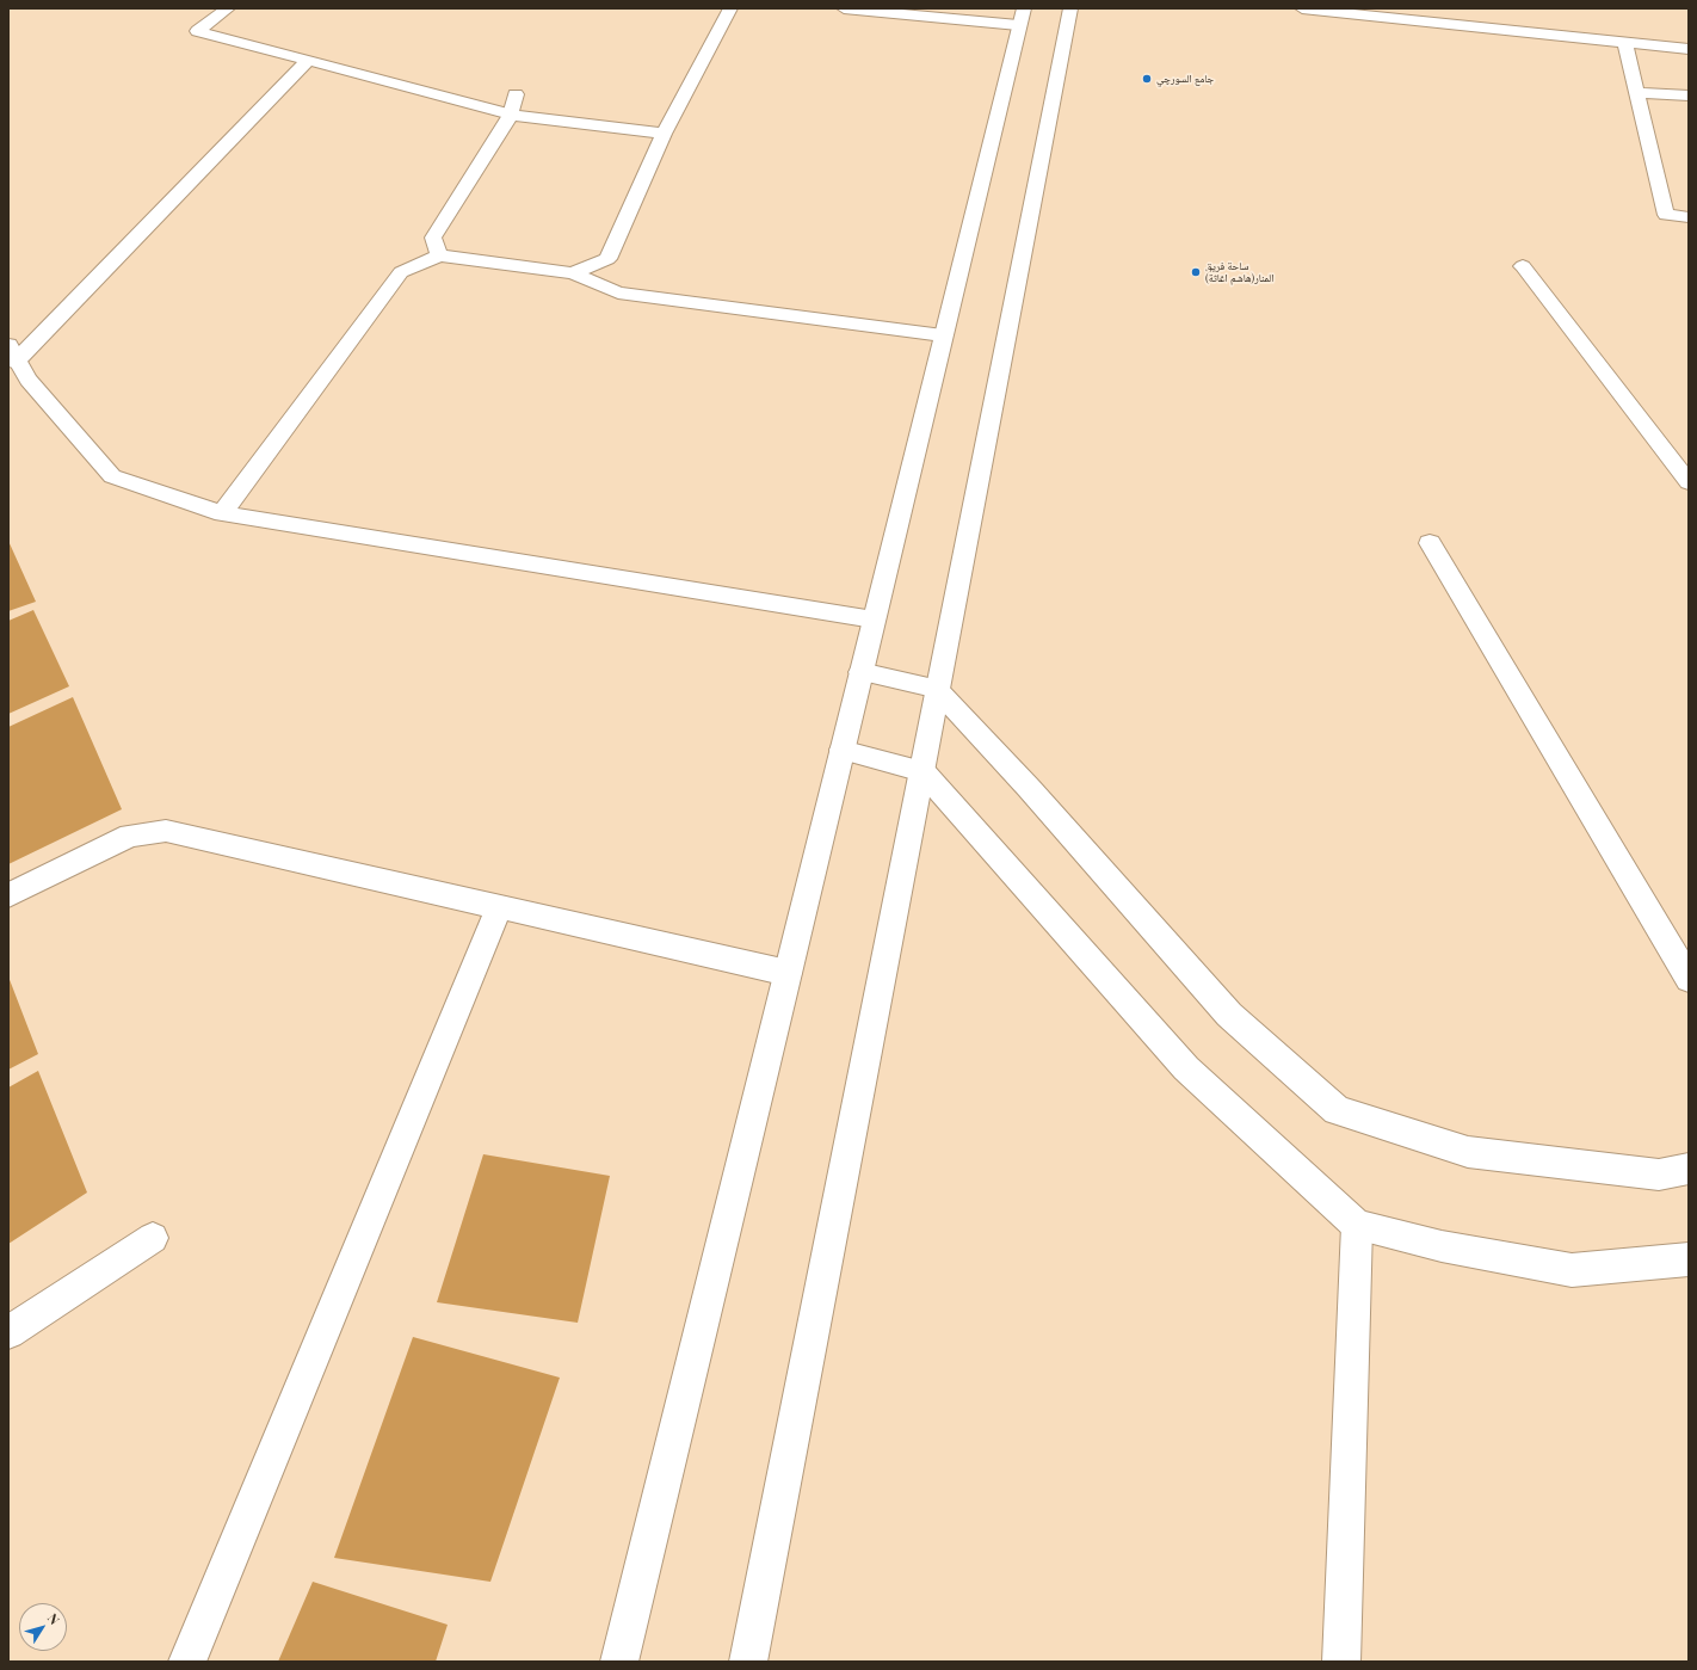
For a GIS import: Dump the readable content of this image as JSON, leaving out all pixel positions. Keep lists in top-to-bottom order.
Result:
{
  "places": ["جامع السورچي", "ساحة فريق المنار(هاشم اغاثة)"],
  "north": "top right"
}
